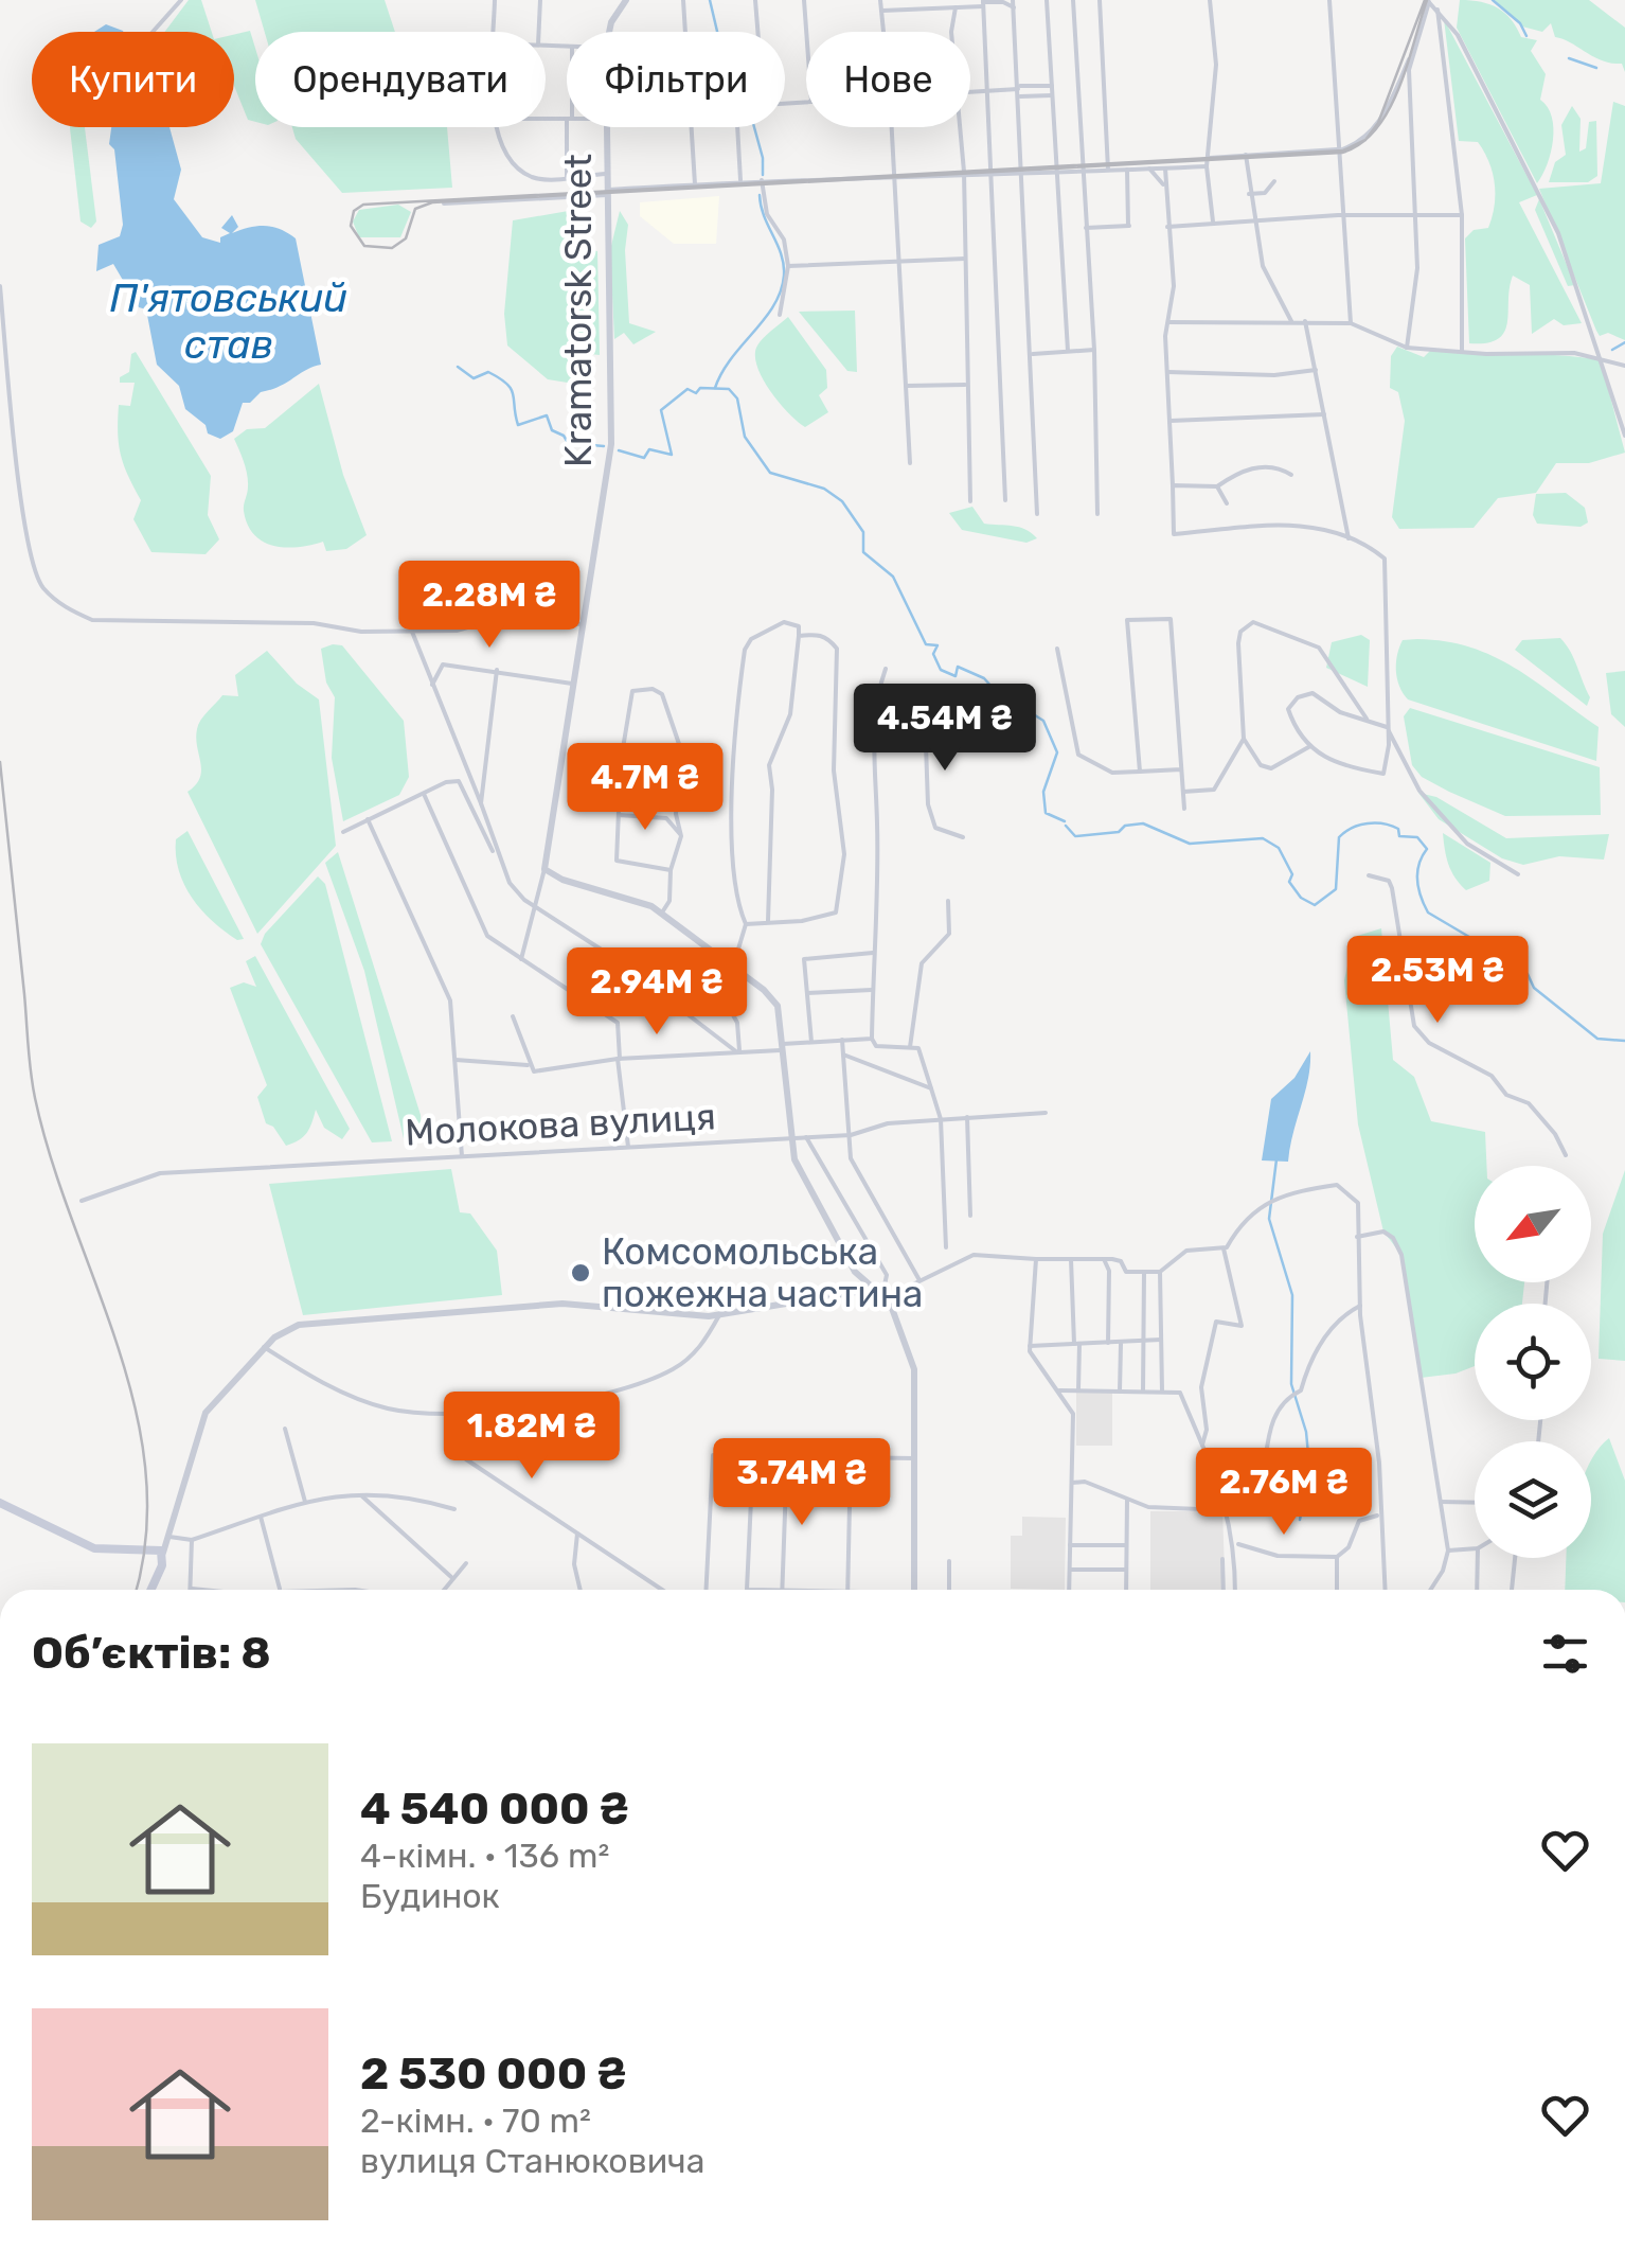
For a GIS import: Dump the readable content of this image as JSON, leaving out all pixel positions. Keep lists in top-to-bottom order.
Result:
{
  "streets": {
    "street": ["Kramatorsk Street", "Молокова вулиця"]
  },
  "water": ["П'ятовський став"],
  "places": ["Комсомольська пожежна частина"],
  "north": "bottom left",
  "page": {
    "chip": [
      "Купити",
      "Орендувати",
      "Фільтри",
      "Нове"
    ],
    "price": [
      "2.28M ₴",
      "4.54M ₴",
      "4.7M ₴",
      "2.53M ₴",
      "2.94M ₴",
      "1.82M ₴",
      "3.74M ₴",
      "2.76M ₴"
    ],
    "heading": "Об’єктів: 8",
    "list": [
      {
        "name": "4 540 000 ₴",
        "note": "4-кімн. · 136 m² · Будинок"
      },
      {
        "name": "2 530 000 ₴",
        "note": "2-кімн. · 70 m² · вулиця Станюковича"
      }
    ]
  }
}
